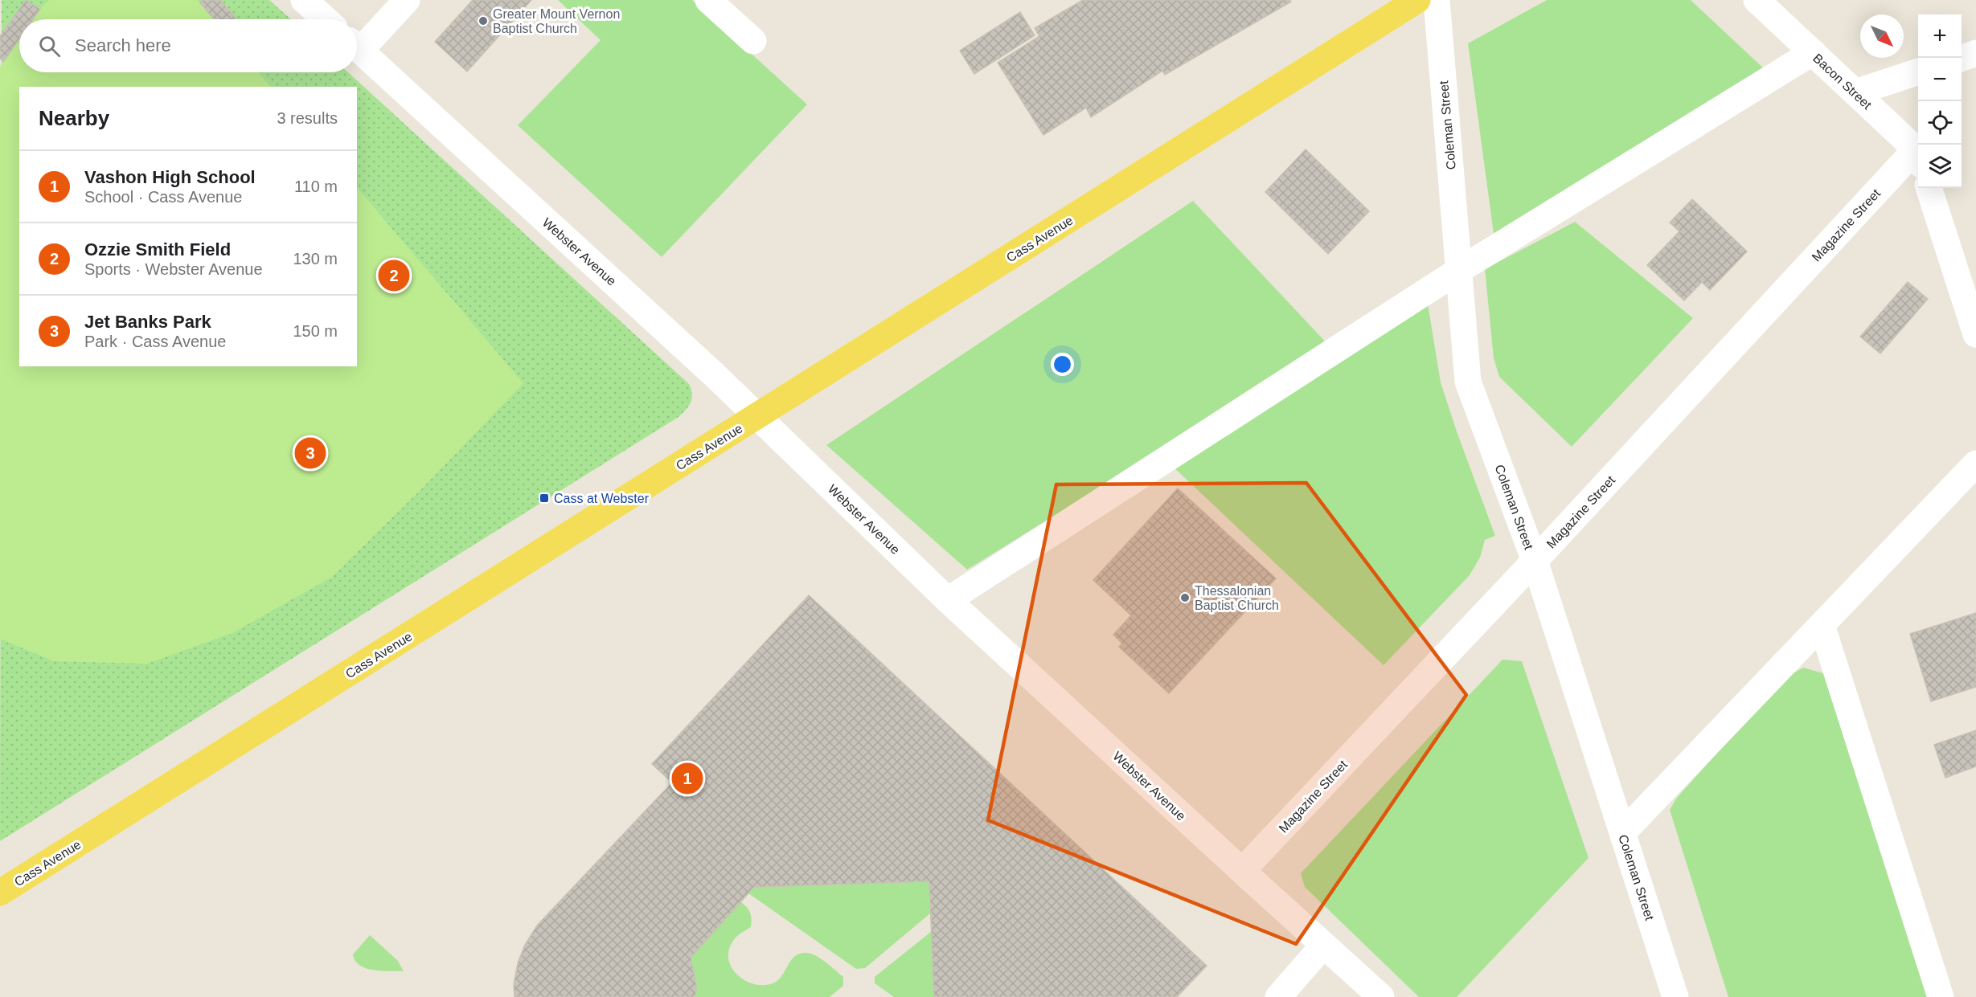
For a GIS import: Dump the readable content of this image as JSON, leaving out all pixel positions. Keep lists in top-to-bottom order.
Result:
{
  "streets": {
    "main road": ["Cass Avenue"],
    "street": [
      "Bacon Street",
      "Coleman Street",
      "Magazine Street",
      "Webster Avenue"
    ]
  },
  "crossings": [
    ["Coleman Street", "Magazine Street"],
    ["Magazine Street", "Webster Avenue"],
    ["Cass Avenue", "Webster Avenue"]
  ],
  "places": {
    "other": ["Greater Mount Vernon Baptist Church", "Thessalonian Baptist Church"],
    "transit": ["Cass at Webster"]
  },
  "north": "bottom right",
  "page": {
    "map_buttons": ["+", "−"],
    "search": "Search here",
    "heading": ["Nearby", "3 results"],
    "list": [
      {
        "mark": "1",
        "name": "Vashon High School",
        "note": "School · Cass Avenue",
        "value": "110 m"
      },
      {
        "mark": "2",
        "name": "Ozzie Smith Field",
        "note": "Sports · Webster Avenue",
        "value": "130 m"
      },
      {
        "mark": "3",
        "name": "Jet Banks Park",
        "note": "Park · Cass Avenue",
        "value": "150 m"
      }
    ],
    "pins": ["2", "3", "1"]
  }
}
